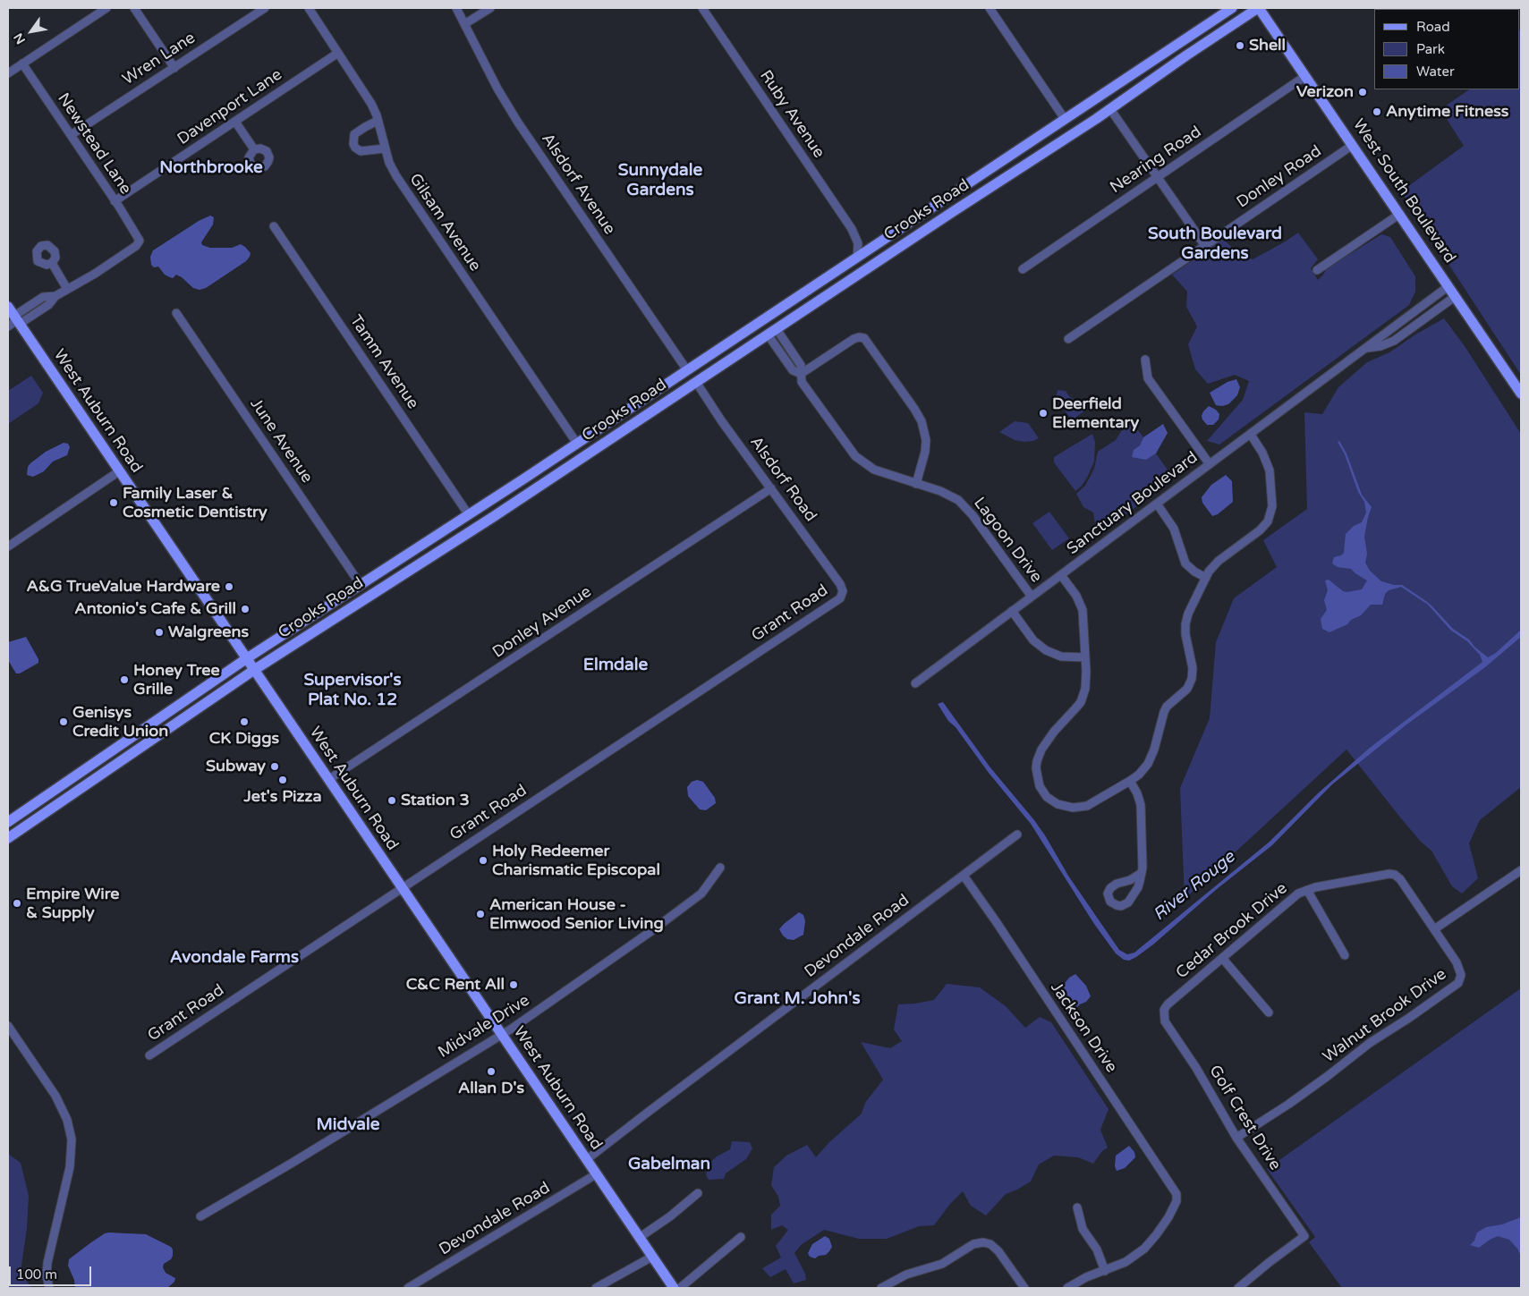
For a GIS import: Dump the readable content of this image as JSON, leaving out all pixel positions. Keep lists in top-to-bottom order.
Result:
{
  "streets": {
    "main road": ["West South Boulevard", "Crooks Road", "West Auburn Road"],
    "street": [
      "Wren Lane",
      "Davenport Lane",
      "Ruby Avenue",
      "Newstead Lane",
      "Nearing Road",
      "Donley Road",
      "Alsdorf Avenue",
      "Gilsam Avenue",
      "Tamm Avenue",
      "June Avenue",
      "Alsdorf Road",
      "Sanctuary Boulevard",
      "Lagoon Drive",
      "Grant Road",
      "Donley Avenue",
      "Cedar Brook Drive",
      "Devondale Road",
      "Walnut Brook Drive",
      "Midvale Drive",
      "Jackson Drive",
      "Golf Crest Drive"
    ]
  },
  "crossings": [
    ["Wren Lane", "Newstead Lane"],
    ["Davenport Lane", "Newstead Lane"],
    ["Davenport Lane", "Gilsam Avenue"],
    ["Nearing Road", "West South Boulevard"],
    ["Donley Road", "West South Boulevard"],
    ["Alsdorf Avenue", "Crooks Road"],
    ["West South Boulevard", "Crooks Road"],
    ["West South Boulevard", "Sanctuary Boulevard"],
    ["Crooks Road", "Gilsam Avenue"],
    ["Crooks Road", "Tamm Avenue"],
    ["Crooks Road", "West Auburn Road"],
    ["Crooks Road", "June Avenue"],
    ["Crooks Road", "Alsdorf Road"],
    ["Crooks Road", "Lagoon Drive"],
    ["West Auburn Road", "Grant Road"],
    ["West Auburn Road", "Donley Avenue"],
    ["West Auburn Road", "Devondale Road"],
    ["West Auburn Road", "Midvale Drive"],
    ["Alsdorf Road", "Grant Road"],
    ["Alsdorf Road", "Donley Avenue"],
    ["Sanctuary Boulevard", "Lagoon Drive"],
    ["Cedar Brook Drive", "Walnut Brook Drive"],
    ["Cedar Brook Drive", "Golf Crest Drive"],
    ["Devondale Road", "Jackson Drive"],
    ["Walnut Brook Drive", "Golf Crest Drive"]
  ],
  "districts": [
    "Northbrooke",
    "Sunnydale Gardens",
    "South Boulevard Gardens",
    "Elmdale",
    "Supervisor's Plat No. 12",
    "Avondale Farms",
    "Grant M. John's",
    "Midvale",
    "Gabelman"
  ],
  "water": ["River Rouge"],
  "places": [
    "Shell",
    "Verizon",
    "Anytime Fitness",
    "Deerfield Elementary",
    "Family Laser & Cosmetic Dentistry",
    "A&G TrueValue Hardware",
    "Antonio's Cafe & Grill",
    "Walgreens",
    "Honey Tree Grille",
    "Genisys Credit Union",
    "CK Diggs",
    "Subway",
    "Jet's Pizza",
    "Station 3",
    "Holy Redeemer Charismatic Episcopal",
    "Empire Wire & Supply",
    "American House - Elmwood Senior Living",
    "C&C Rent All",
    "Allan D's"
  ],
  "legend": ["Road", "Park", "Water"],
  "scale_bar": "100 m",
  "north": "bottom left"
}
